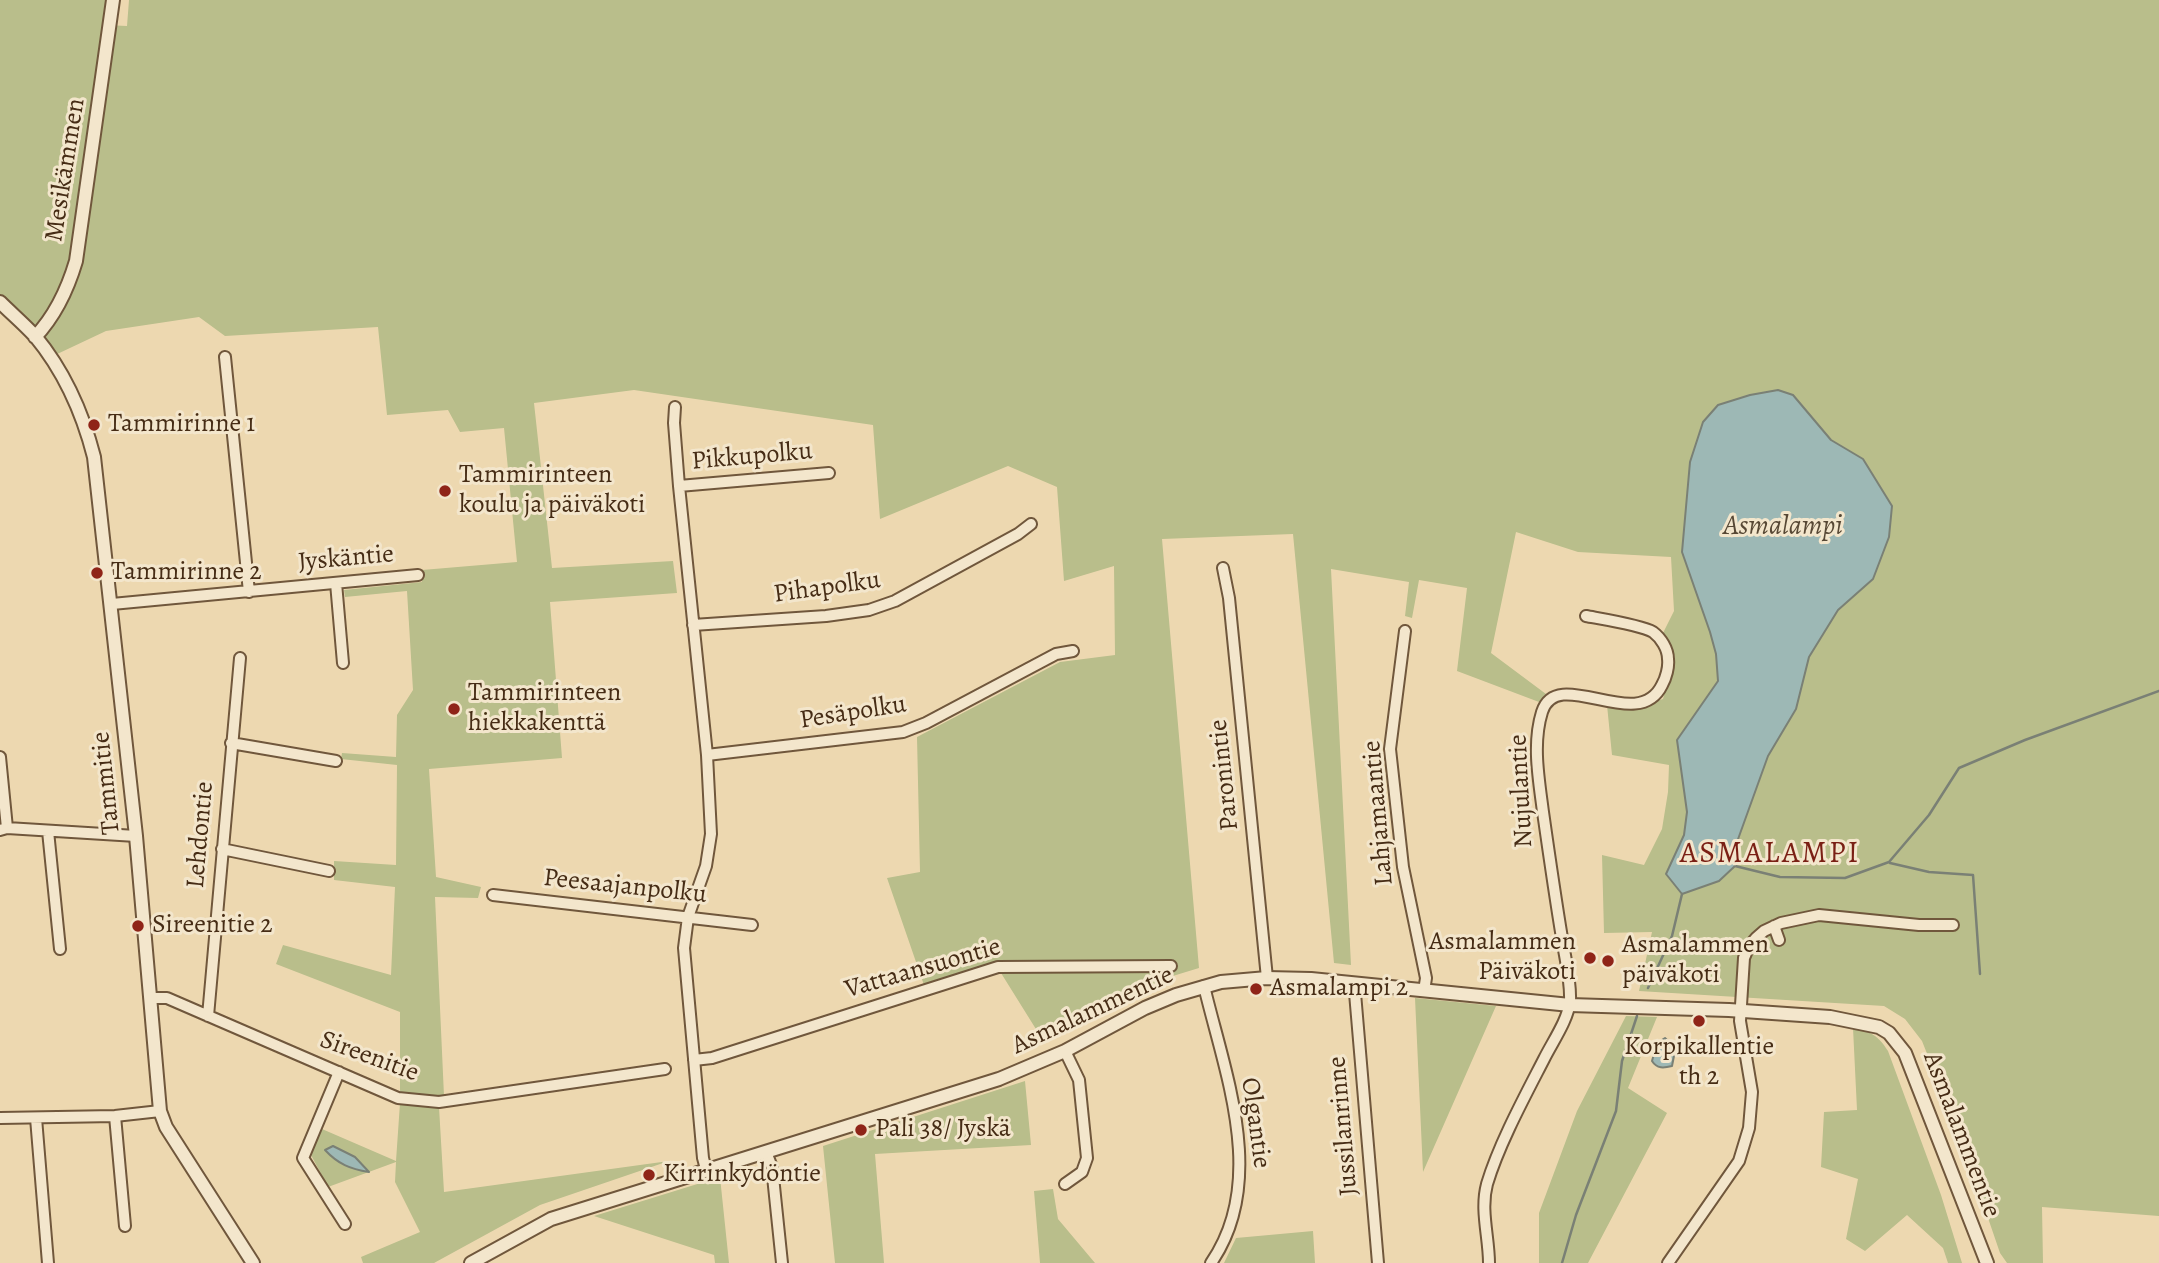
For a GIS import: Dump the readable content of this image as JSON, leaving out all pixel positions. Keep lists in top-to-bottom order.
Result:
{
  "streets": {
    "street": [
      "Mesikämmen",
      "Pikkupolku",
      "Jyskäntie",
      "Pihapolku",
      "Pesäpolku",
      "Paronintie",
      "Tammitie",
      "Nujulantie",
      "Lahjamaantie",
      "Lehdontie",
      "Peesaajanpolku",
      "Vattaansuontie",
      "Asmalammentie",
      "Sireenitie",
      "Olgantie",
      "Jussilanrinne"
    ]
  },
  "crossings": [
    ["Mesikämmen", "Tammitie"],
    ["Jyskäntie", "Tammitie"],
    ["Paronintie", "Asmalammentie"],
    ["Tammitie", "Sireenitie"],
    ["Nujulantie", "Asmalammentie"],
    ["Lahjamaantie", "Asmalammentie"],
    ["Lehdontie", "Sireenitie"],
    ["Asmalammentie", "Olgantie"],
    ["Asmalammentie", "Jussilanrinne"]
  ],
  "districts": ["ASMALAMPI"],
  "water": ["Asmalampi"],
  "places": [
    "Tammirinne 1",
    "Tammirinteen koulu ja päiväkoti",
    "Tammirinne 2",
    "Tammirinteen hiekkakenttä",
    "Sireenitie 2",
    "Asmalammen Päiväkoti",
    "Asmalammen päiväkoti",
    "Asmalampi 2",
    "Korpikallentie th 2",
    "Pali 38/ Jyskä",
    "Kirrinkydöntie"
  ]
}
